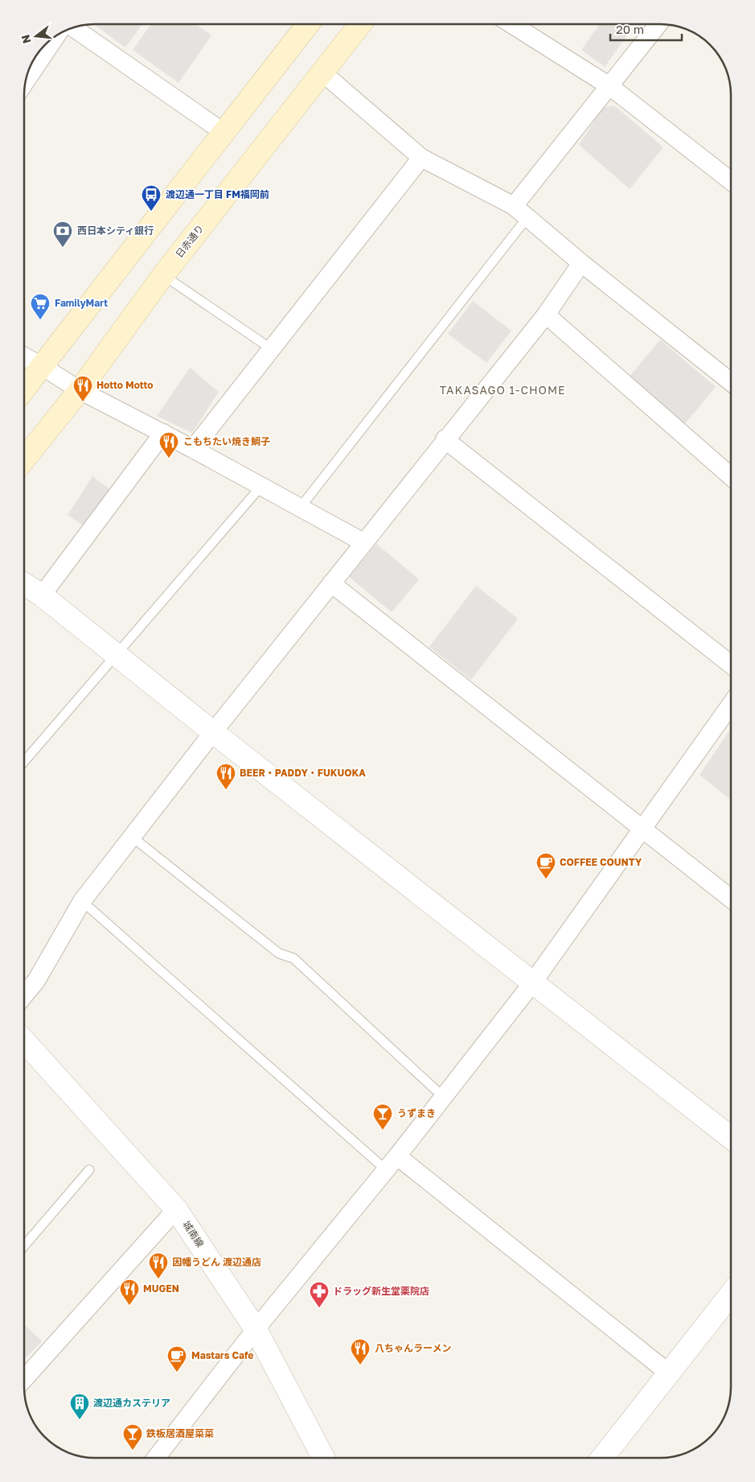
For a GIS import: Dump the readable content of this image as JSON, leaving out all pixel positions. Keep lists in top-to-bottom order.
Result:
{
  "streets": {
    "main road": ["日赤通り"],
    "street": ["城南線"]
  },
  "districts": ["TAKASAGO 1-CHOME"],
  "places": {
    "bus stop": ["渡辺通一丁目 FM福岡前"],
    "bank": ["西日本シティ銀行"],
    "supermarket": ["FamilyMart"],
    "restaurant": [
      "Hotto Motto",
      "こもちたい焼き鯛子",
      "BEER・PADDY・FUKUOKA",
      "因幡うどん 渡辺通店",
      "MUGEN",
      "八ちゃんラーメン"
    ],
    "cafe": ["COFFEE COUNTY", "Mastars Cafe"],
    "bar": ["うずまき", "鉄板居酒屋菜菜"],
    "pharmacy": ["ドラッグ新生堂薬院店"],
    "building": ["渡辺通カステリア"]
  },
  "scale_bar": "20 m",
  "north": "left"
}
